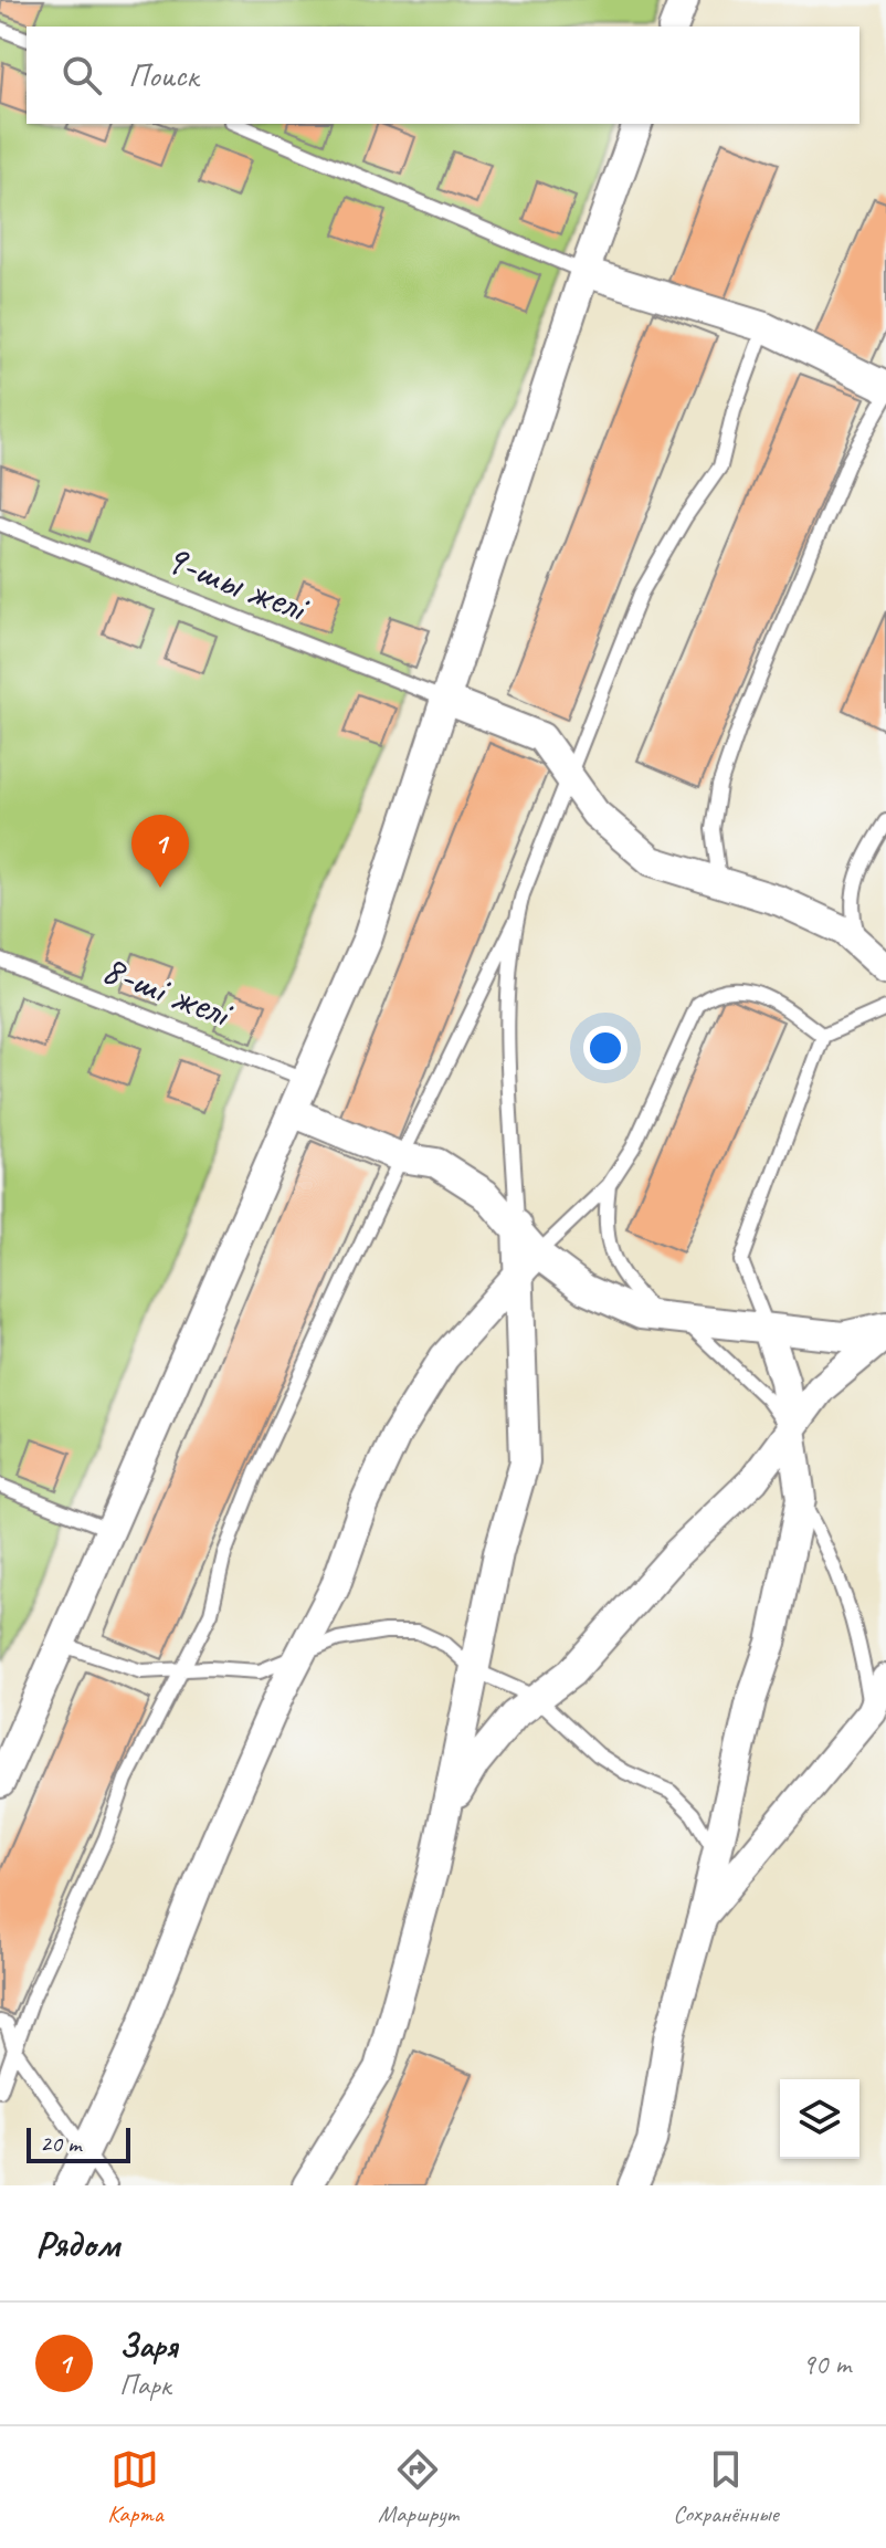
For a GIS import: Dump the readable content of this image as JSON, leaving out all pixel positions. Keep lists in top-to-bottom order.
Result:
{
  "streets": {
    "lane": ["9-шы желі", "8-ші желі"]
  },
  "scale_bar": "20 m",
  "page": {
    "search": "Поиск",
    "pins": "1",
    "scale": "20 m",
    "heading": "Рядом",
    "list": [
      {
        "mark": "1",
        "name": "Заря",
        "note": "Парк",
        "value": "90 m"
      }
    ],
    "nav": ["Карта", "Маршрут", "Сохранённые"]
  }
}
